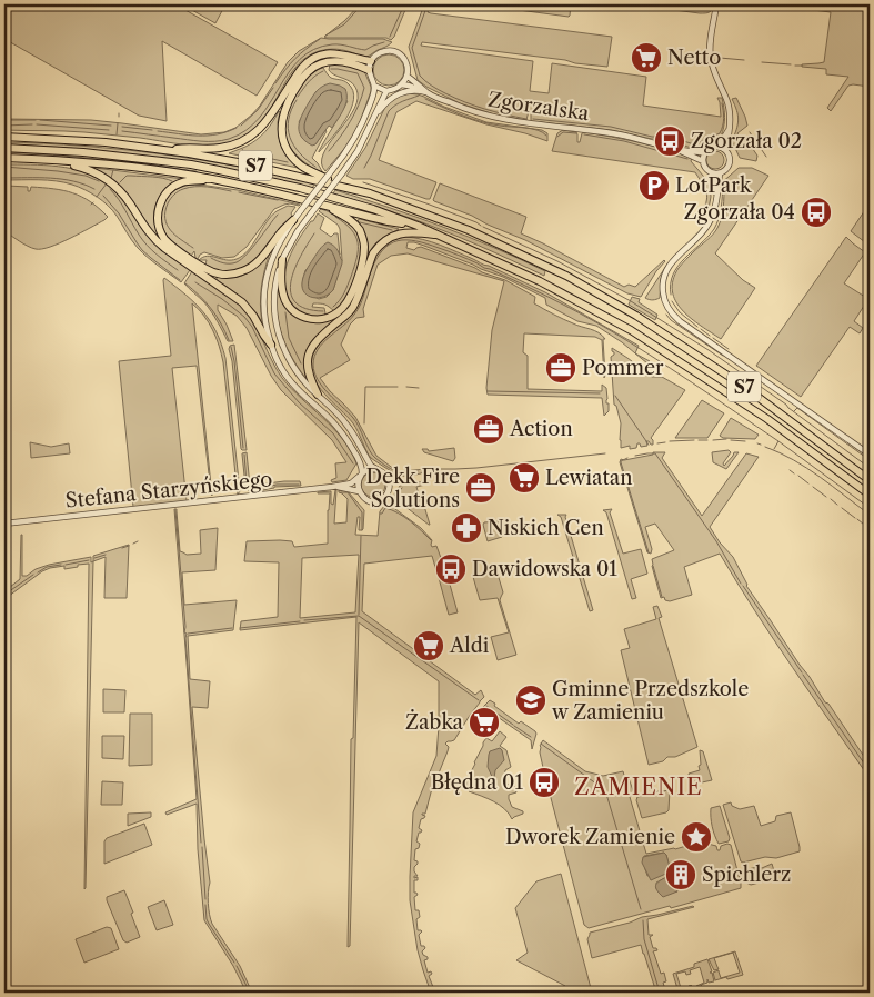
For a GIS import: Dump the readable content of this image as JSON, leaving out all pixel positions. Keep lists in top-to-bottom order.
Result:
{
  "streets": {
    "highway": ["S7"],
    "street": ["Zgorzalska", "Stefana Starzyńskiego"]
  },
  "districts": ["ZAMIENIE"],
  "places": {
    "supermarket": [
      "Netto",
      "Lewiatan",
      "Aldi",
      "Żabka"
    ],
    "bus stop": [
      "Zgorzała 02",
      "Zgorzała 04",
      "Dawidowska 01",
      "Błędna 01"
    ],
    "parking": ["LotPark"],
    "office": ["Pommer", "Action", "Dekk Fire Solutions"],
    "pharmacy": ["Niskich Cen"],
    "school or university": ["Gminne Przedszkole w Zamieniu"],
    "place": ["Dworek Zamienie"],
    "building": ["Spichlerz"]
  }
}
